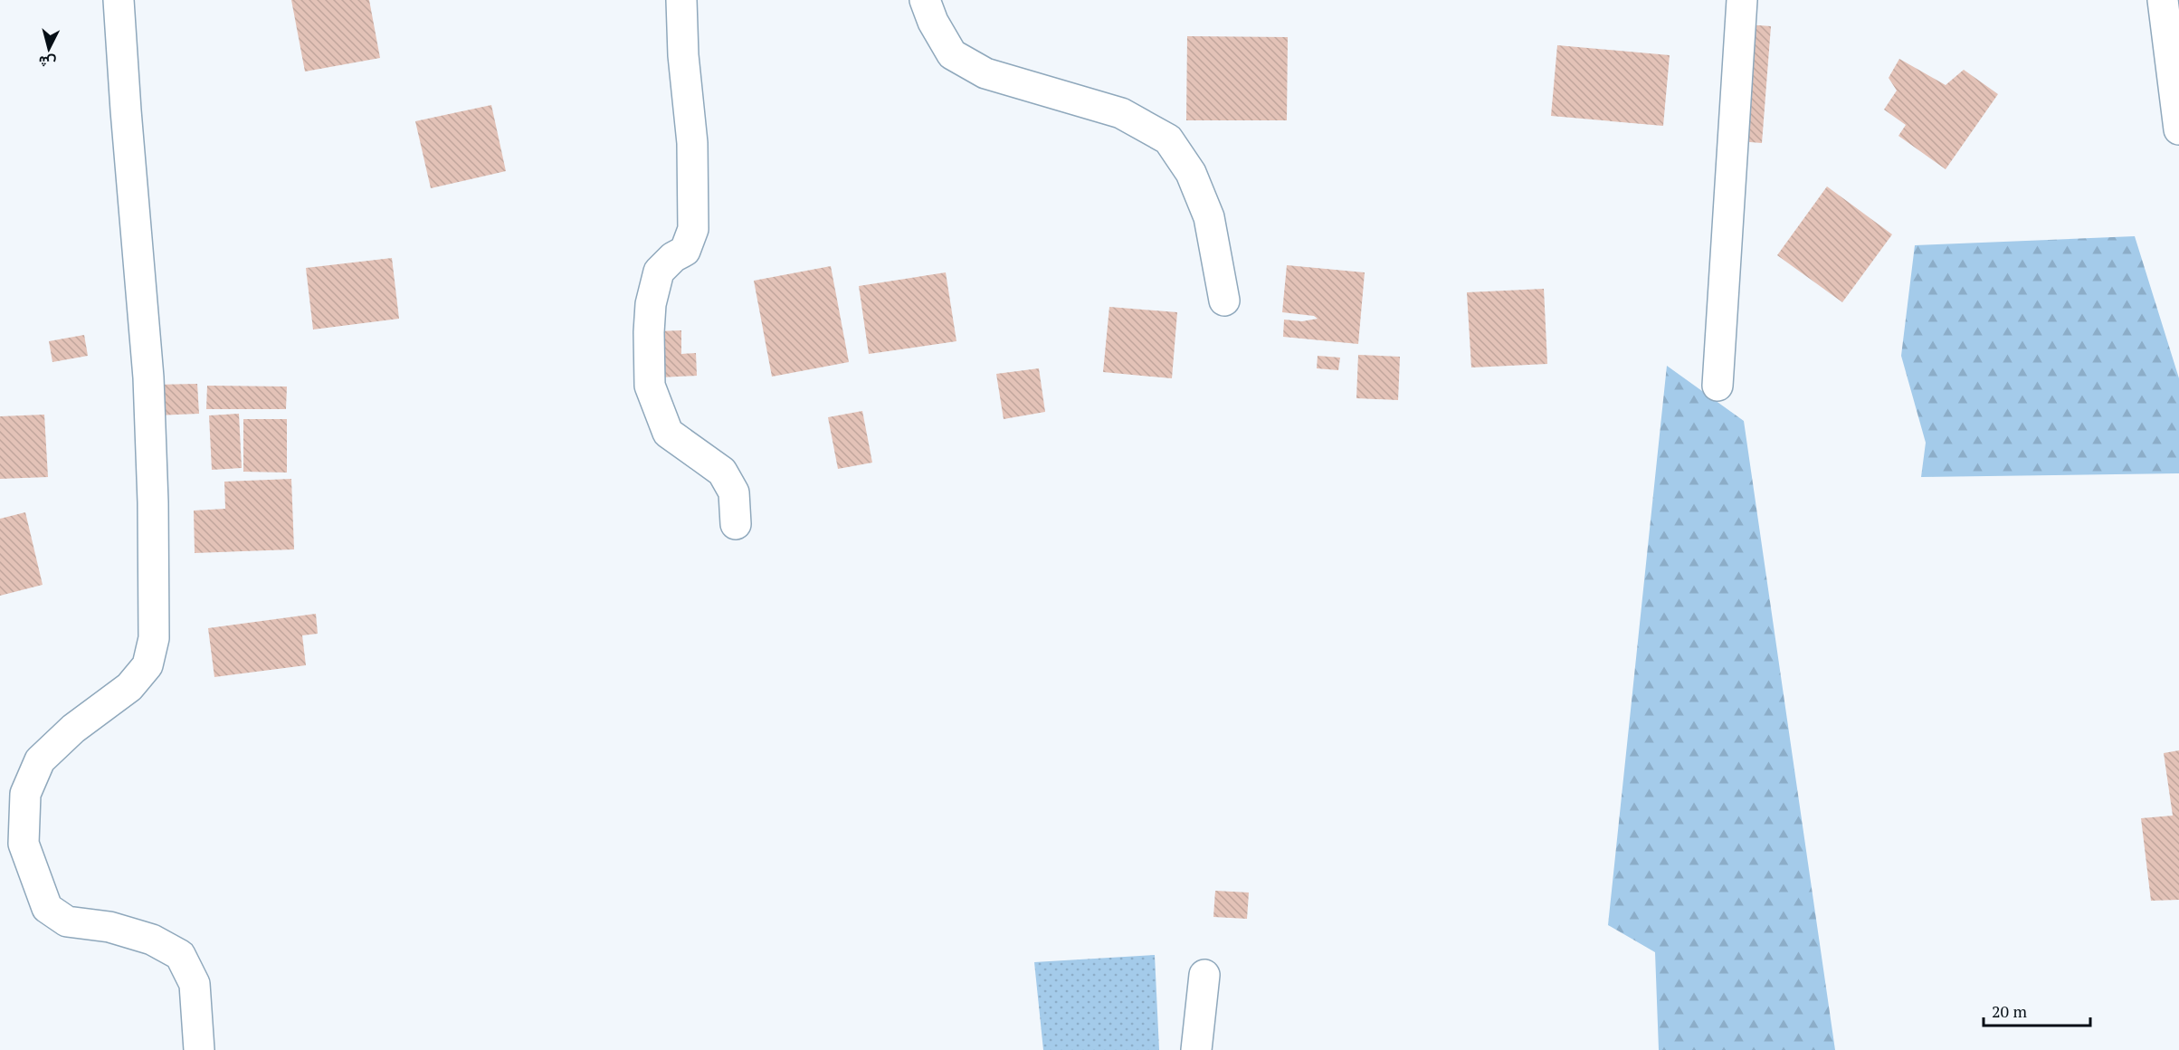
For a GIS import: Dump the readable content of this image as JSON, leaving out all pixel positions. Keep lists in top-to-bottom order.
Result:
{
  "scale_bar": "20 m",
  "north": "bottom"
}
